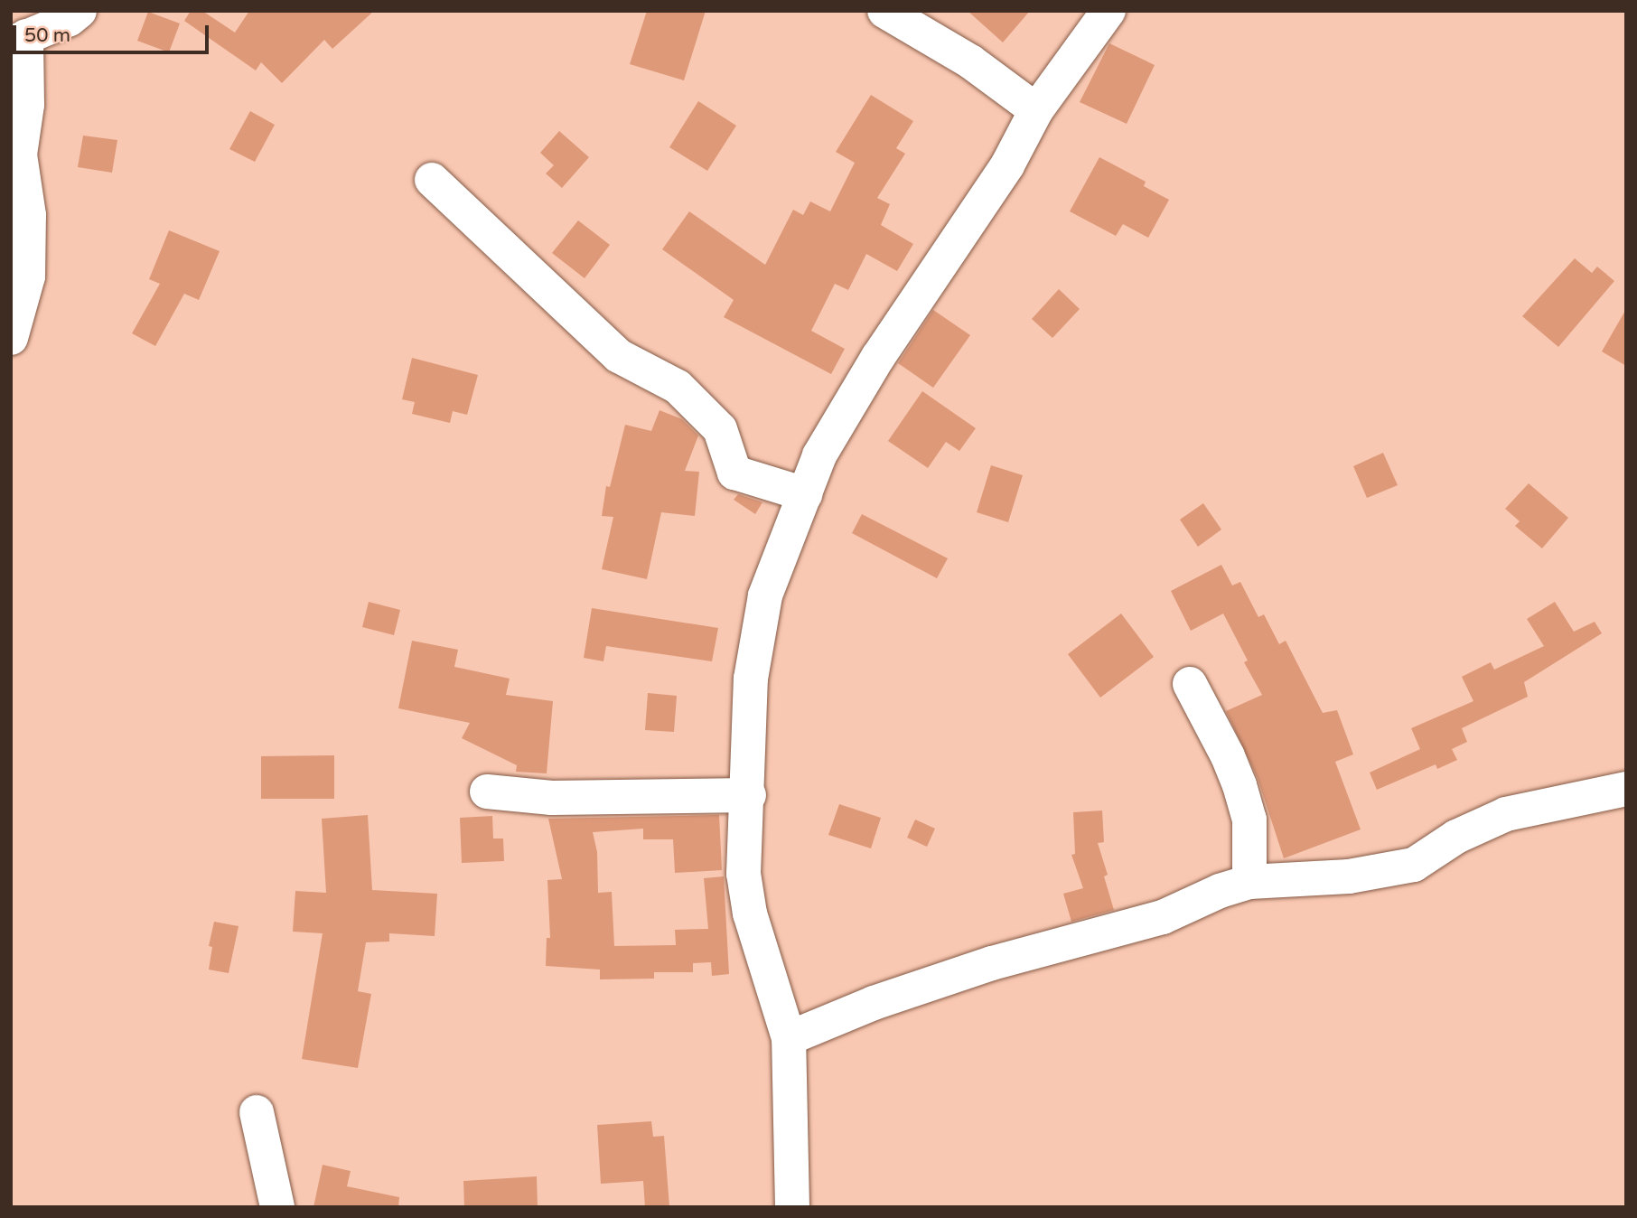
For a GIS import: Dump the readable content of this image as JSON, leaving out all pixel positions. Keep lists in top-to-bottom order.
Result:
{
  "scale_bar": "50 m"
}
